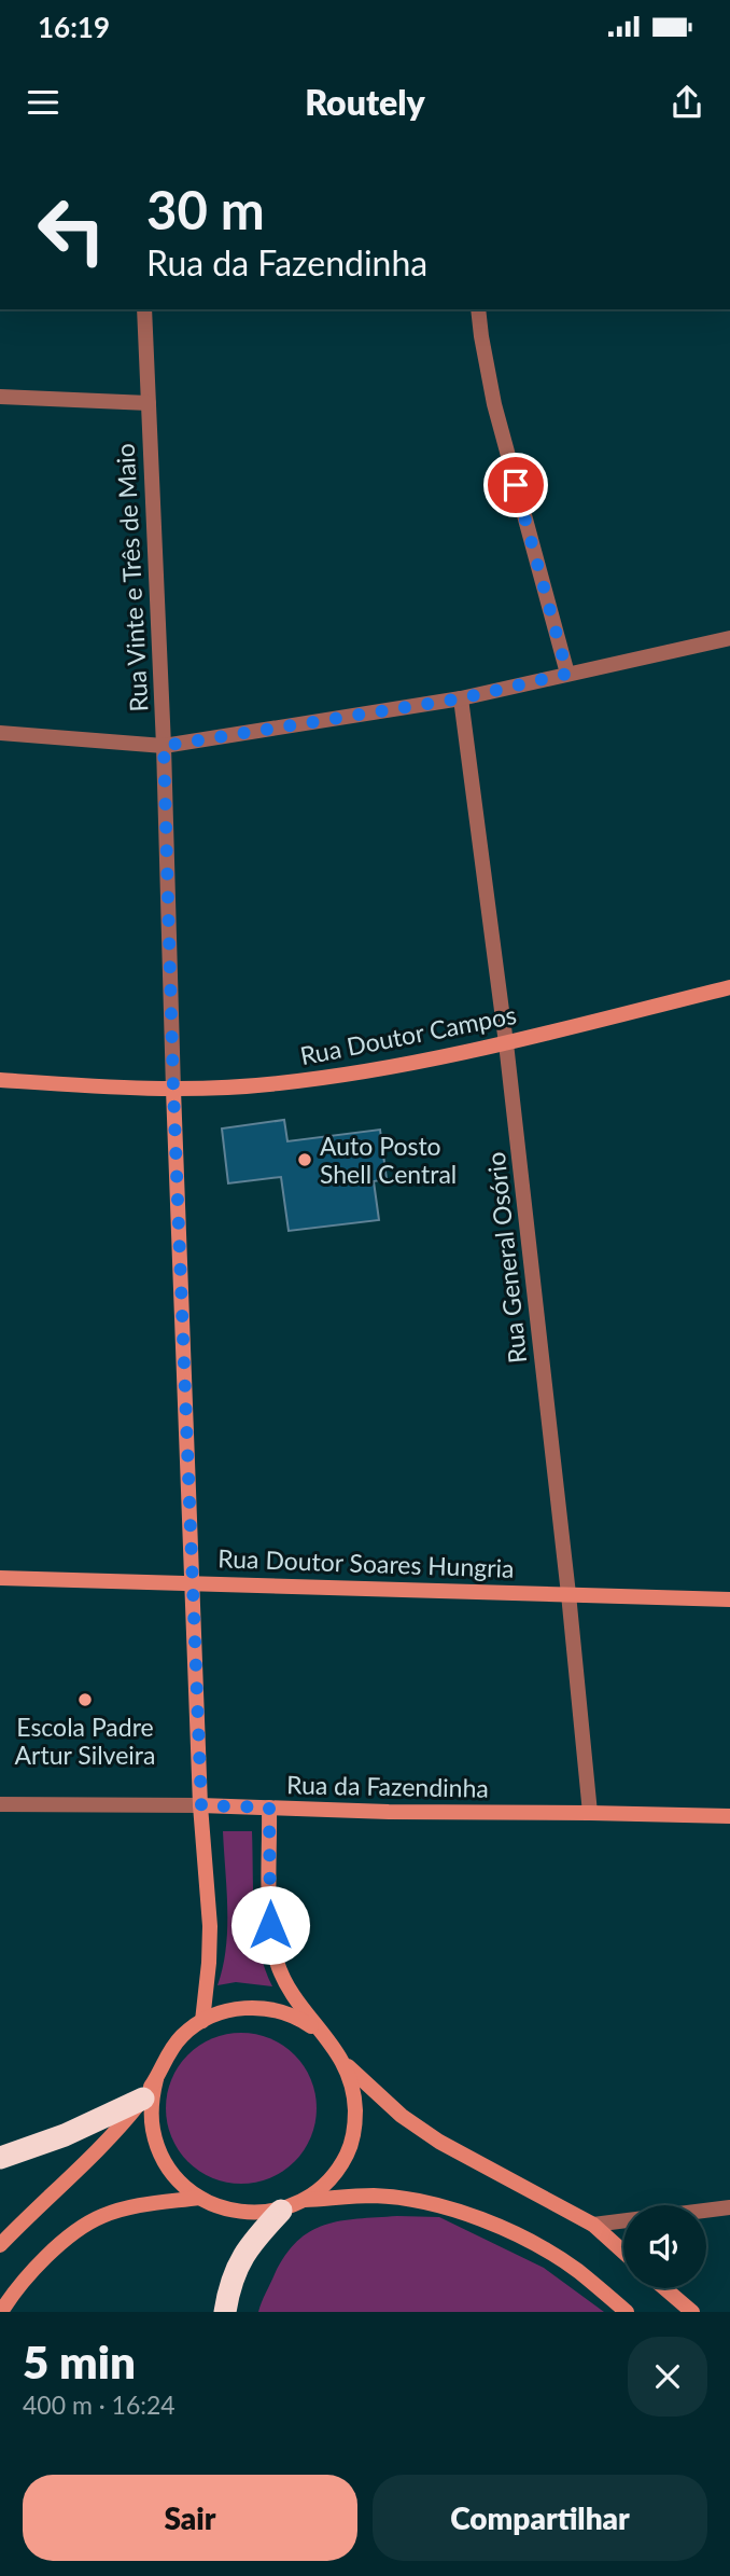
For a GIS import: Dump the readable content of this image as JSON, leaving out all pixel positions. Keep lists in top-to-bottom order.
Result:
{
  "streets": {
    "main road": [
      "Rua Vinte e Três de Maio",
      "Rua Doutor Campos",
      "Rua Doutor Soares Hungria",
      "Rua da Fazendinha"
    ],
    "street": ["Rua General Osório"]
  },
  "crossings": [
    ["Rua Vinte e Três de Maio", "Rua Doutor Campos"],
    ["Rua Vinte e Três de Maio", "Rua Doutor Soares Hungria"],
    ["Rua Vinte e Três de Maio", "Rua da Fazendinha"],
    ["Rua Doutor Campos", "Rua General Osório"],
    ["Rua General Osório", "Rua Doutor Soares Hungria"],
    ["Rua General Osório", "Rua da Fazendinha"]
  ],
  "places": ["Auto Posto Shell Central", "Escola Padre Artur Silveira"],
  "page": {
    "status": "16:19",
    "header": "Routely",
    "turn": ["30 m", "Rua da Fazendinha"],
    "heading": ["5 min", "400 m · 16:24"],
    "buttons": ["Sair", "Compartilhar"]
  }
}
